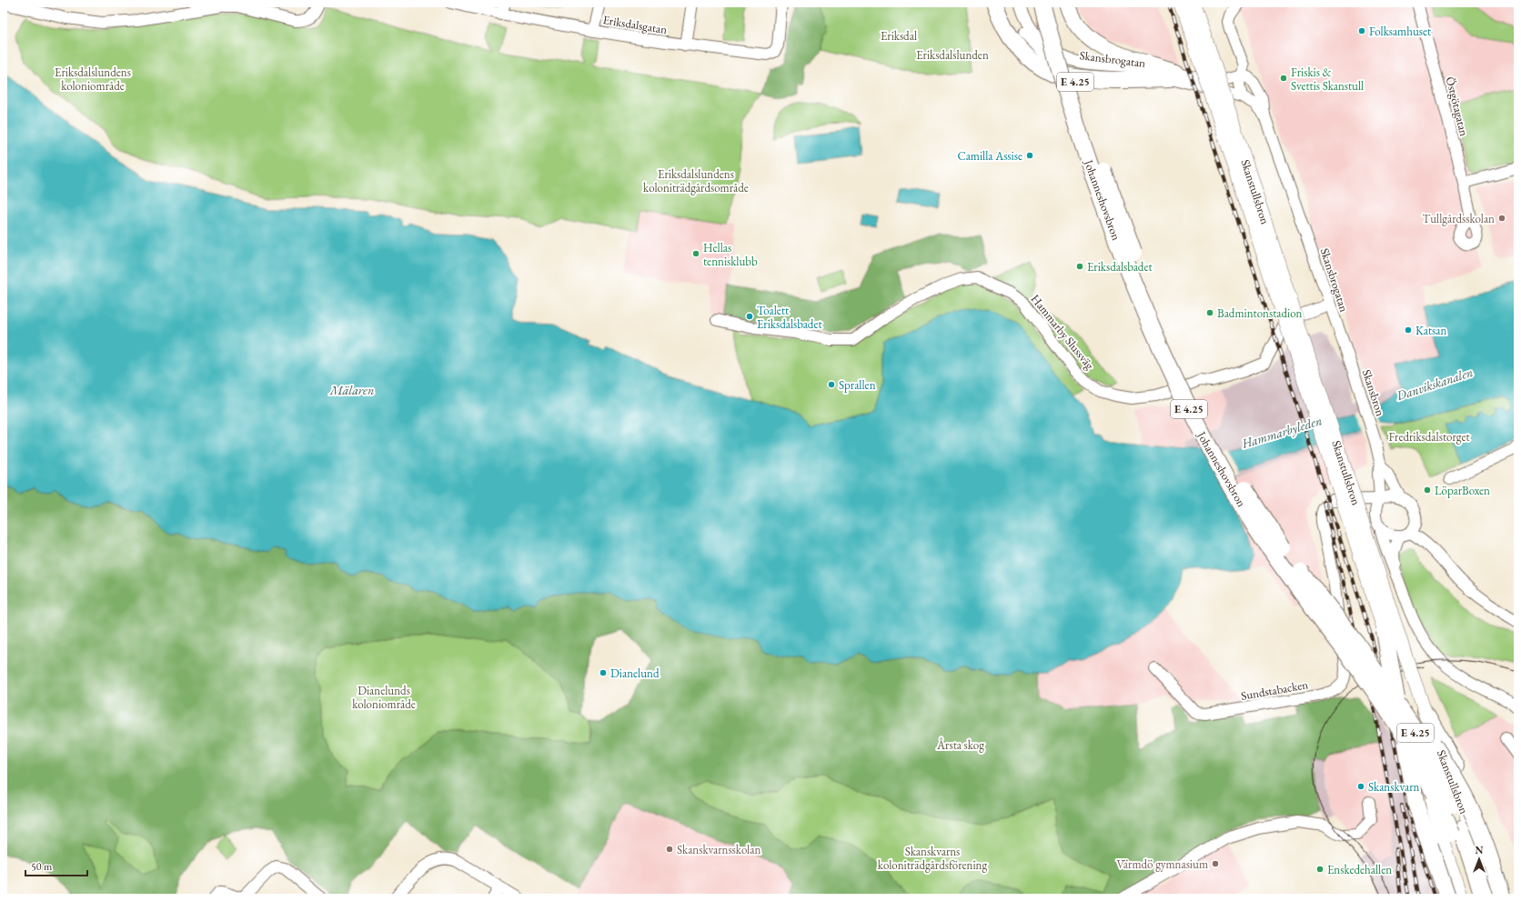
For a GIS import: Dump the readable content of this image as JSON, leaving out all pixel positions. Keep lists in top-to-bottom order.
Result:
{
  "streets": {
    "highway": ["E 4.25", "Johanneshovsbron"],
    "main road": ["Skanstullsbron"],
    "street": [
      "Eriksdalsgatan",
      "Skansbrogatan",
      "Östgötagatan",
      "Hammarby Slussväg",
      "Skansbron",
      "Sundstabacken"
    ]
  },
  "crossings": [
    ["Skansbrogatan", "Hammarby Slussväg"],
    ["Skansbrogatan", "Skansbron"],
    ["E 4.25", "Johanneshovsbron"],
    ["Skansbron", "Sundstabacken"]
  ],
  "water": ["Danvikskanalen", "Mälaren", "Hammarbyleden"],
  "parks": [
    "Eriksdal",
    "Eriksdalslunden",
    "Eriksdalslundens koloniområde",
    "Eriksdalslundens koloniträdgårdsområde",
    "Fredriksdalstorget",
    "Dianelunds koloniområde",
    "Årsta skog",
    "Skanskvarns koloniträdgårdsförening"
  ],
  "places": [
    "Folksamhuset",
    "Friskis & Svettis Skanstull",
    "Camilla Assise",
    "Tullgårdsskolan",
    "Hellas tennisklubb",
    "Eriksdalsbadet",
    "Badmintonstadion",
    "Toalett Eriksdalsbadet",
    "Katsan",
    "Sprallen",
    "LöparBoxen",
    "Dianelund",
    "Skanskvarn",
    "Skanskvarnsskolan",
    "Värmdö gymnasium",
    "Enskedehallen"
  ],
  "scale_bar": "50 m",
  "north": "top"
}
